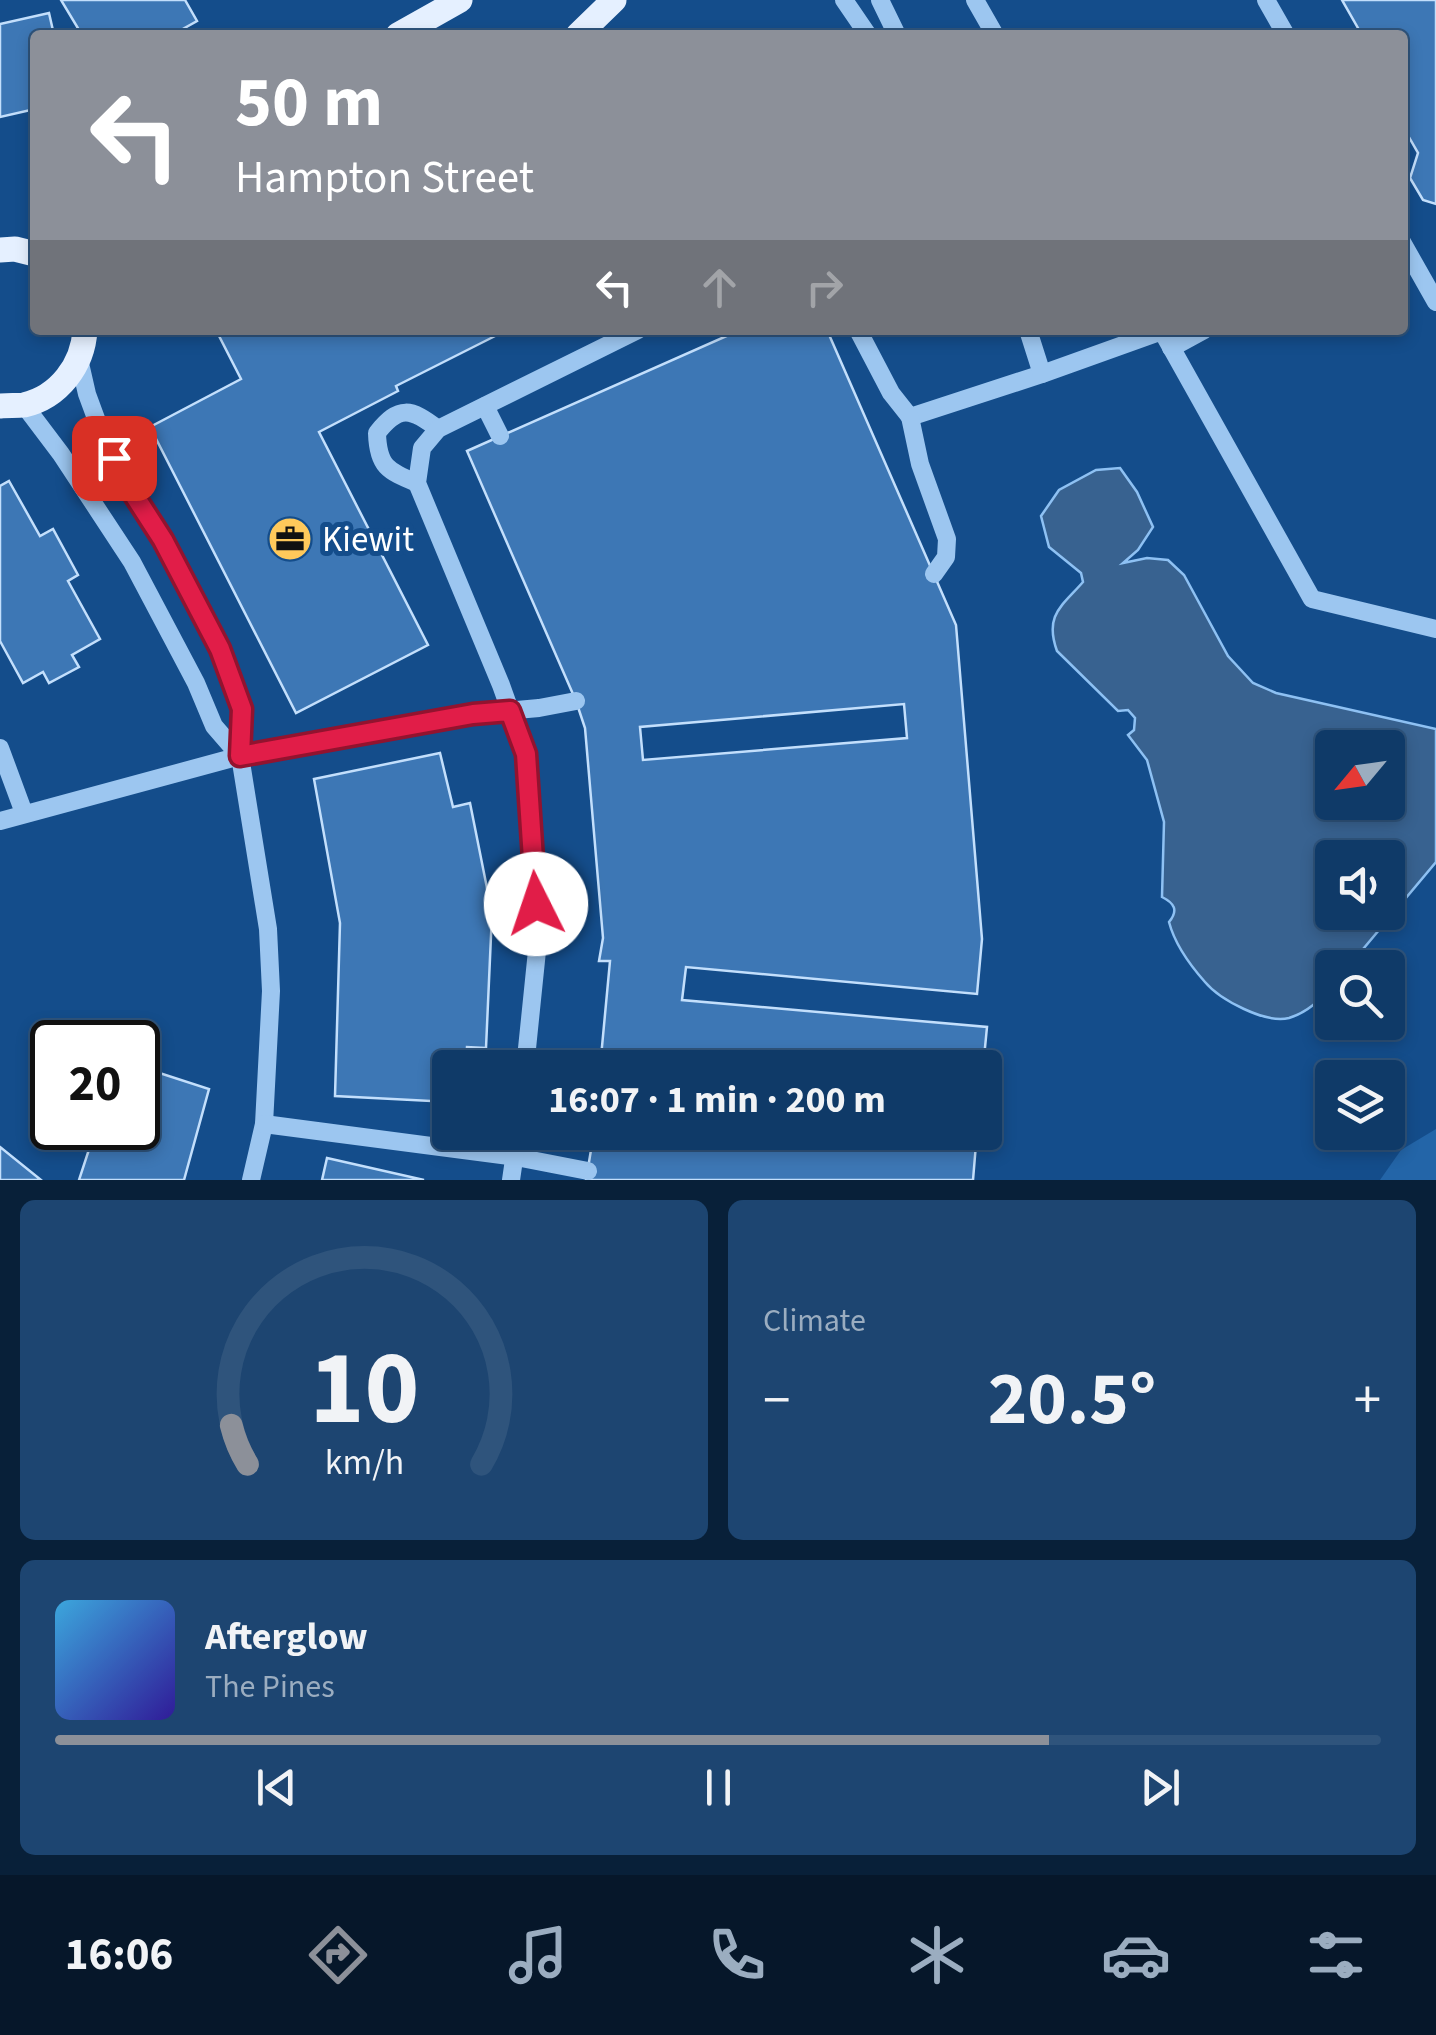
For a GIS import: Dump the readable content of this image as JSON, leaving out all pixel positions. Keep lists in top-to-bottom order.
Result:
{
  "places": {
    "office": ["Kiewit"]
  },
  "north": "bottom left",
  "page": {
    "turn": ["50 m", "Hampton Street"],
    "limit": "20",
    "trip": "16:07 · 1 min · 200 m",
    "tile": "Climate",
    "heat": ["−", "20.5°", "+"],
    "song": ["Afterglow", "The Pines"],
    "tabs": "16:06",
    "gauge": ["10", "km/h"]
  }
}
